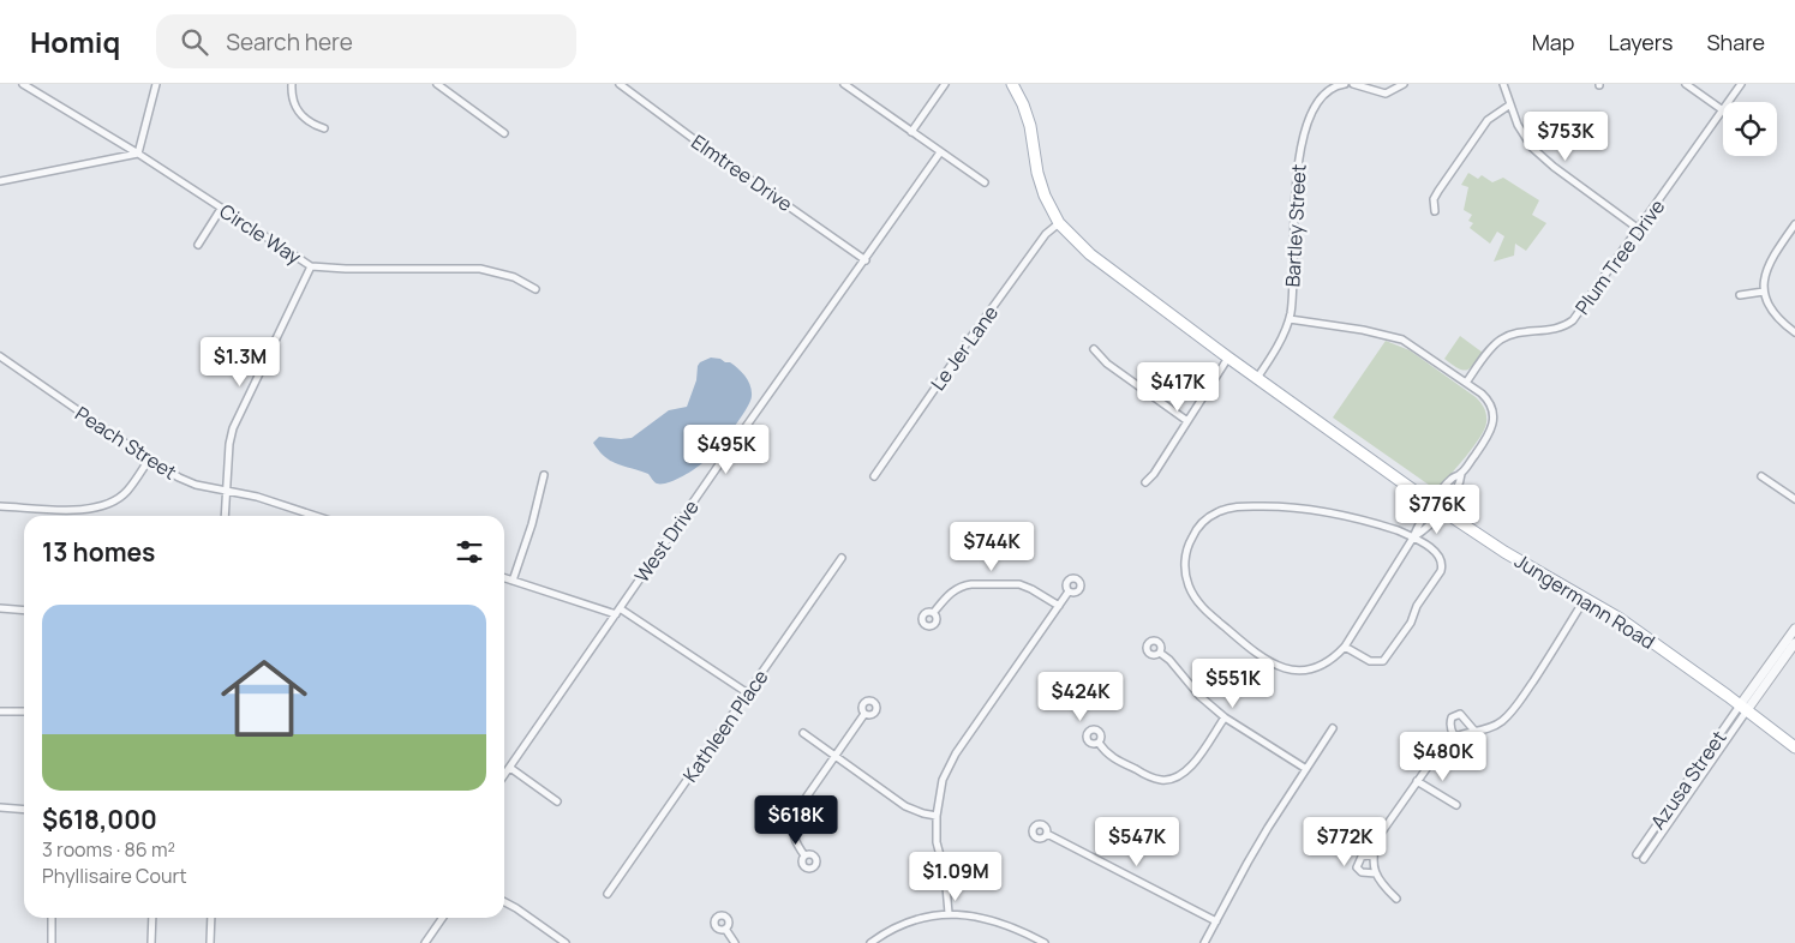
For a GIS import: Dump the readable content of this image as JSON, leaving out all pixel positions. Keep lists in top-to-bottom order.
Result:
{
  "streets": {
    "main road": ["Jungermann Road"],
    "street": [
      "Elmtree Drive",
      "Bartley Street",
      "Circle Way",
      "Plum Tree Drive",
      "Le Jer Lane",
      "Peach Street",
      "West Drive",
      "Kathleen Place",
      "Azusa Street"
    ]
  },
  "crossings": [
    ["Elmtree Drive", "West Drive"],
    ["Bartley Street", "Jungermann Road"],
    ["Le Jer Lane", "Jungermann Road"],
    ["Jungermann Road", "Azusa Street"]
  ],
  "page": {
    "header": "Homiq",
    "search": "Search here",
    "nav": ["Map", "Layers", "Share"],
    "price": [
      "$753K",
      "$1.3M",
      "$417K",
      "$495K",
      "$776K",
      "$744K",
      "$551K",
      "$424K",
      "$480K",
      "$618K",
      "$547K",
      "$772K",
      "$1.09M"
    ],
    "heading": "13 homes",
    "list": [
      {
        "name": "$618,000",
        "note": "3 rooms · 86 m² · Phyllisaire Court"
      }
    ]
  }
}
